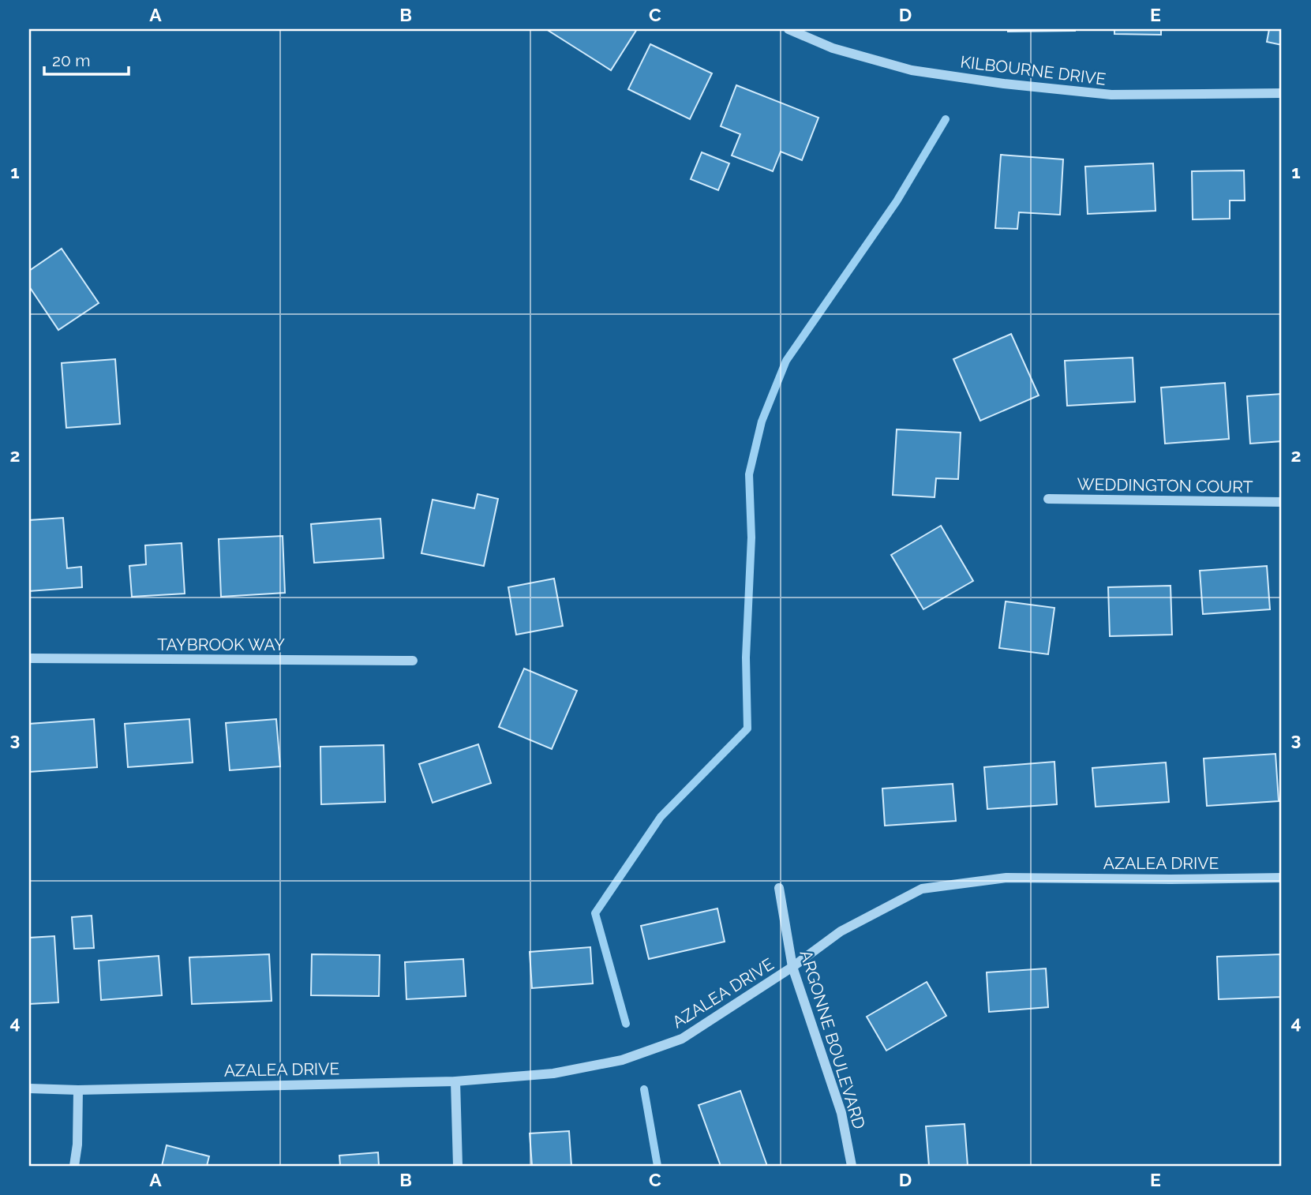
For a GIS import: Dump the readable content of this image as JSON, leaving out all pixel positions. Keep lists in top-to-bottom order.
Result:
{
  "streets": {
    "street": [
      "KILBOURNE DRIVE",
      "WEDDINGTON COURT",
      "TAYBROOK WAY",
      "AZALEA DRIVE",
      "ARGONNE BOULEVARD"
    ]
  },
  "crossings": [
    ["AZALEA DRIVE", "ARGONNE BOULEVARD"]
  ],
  "scale_bar": "20 m",
  "grid": {
    "columns": [
      "A",
      "B",
      "C",
      "D",
      "E"
    ],
    "rows": [
      "1",
      "2",
      "3",
      "4"
    ]
  }
}
